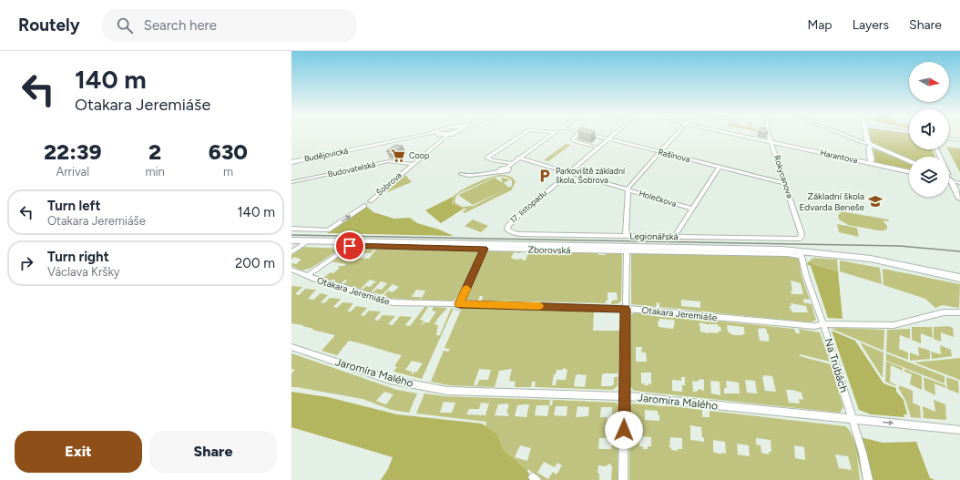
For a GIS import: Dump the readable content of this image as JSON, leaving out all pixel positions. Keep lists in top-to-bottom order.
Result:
{
  "streets": {
    "street": [
      "Budějovická",
      "Rašínova",
      "Harantova",
      "Budovatelská",
      "Rokycanova",
      "Šobrova",
      "Holečkova",
      "17. listopadu",
      "Legionářská",
      "Zborovská",
      "Otakara Jeremiáše",
      "Na Trubách",
      "Jaromíra Malého"
    ]
  },
  "crossings": [
    ["Rašínova", "Rokycanova"],
    ["Rašínova", "17. listopadu"],
    ["Harantova", "Rokycanova"],
    ["Budovatelská", "Šobrova"],
    ["Rokycanova", "Legionářská"],
    ["Holečkova", "17. listopadu"],
    ["17. listopadu", "Legionářská"],
    ["Zborovská", "Otakara Jeremiáše"],
    ["Zborovská", "Na Trubách"],
    ["Otakara Jeremiáše", "Na Trubách"],
    ["Na Trubách", "Jaromíra Malého"]
  ],
  "one_way": ["Šobrova"],
  "places": {
    "supermarket": ["Coop"],
    "parking": ["Parkoviště základní škola, Šobrova"],
    "school or university": ["Základní škola Edvarda Beneše"]
  },
  "north": "right",
  "page": {
    "header": "Routely",
    "search": "Search here",
    "nav": ["Map", "Layers", "Share"],
    "turn": ["140 m", "Otakara Jeremiáše"],
    "eta": [
      "22:39",
      "Arrival",
      "2",
      "min",
      "630",
      "m"
    ],
    "list": [
      {
        "name": "Turn left",
        "note": "Otakara Jeremiáše",
        "value": "140 m"
      },
      {
        "name": "Turn right",
        "note": "Václava Kršky",
        "value": "200 m"
      }
    ],
    "buttons": ["Exit", "Share"]
  }
}
